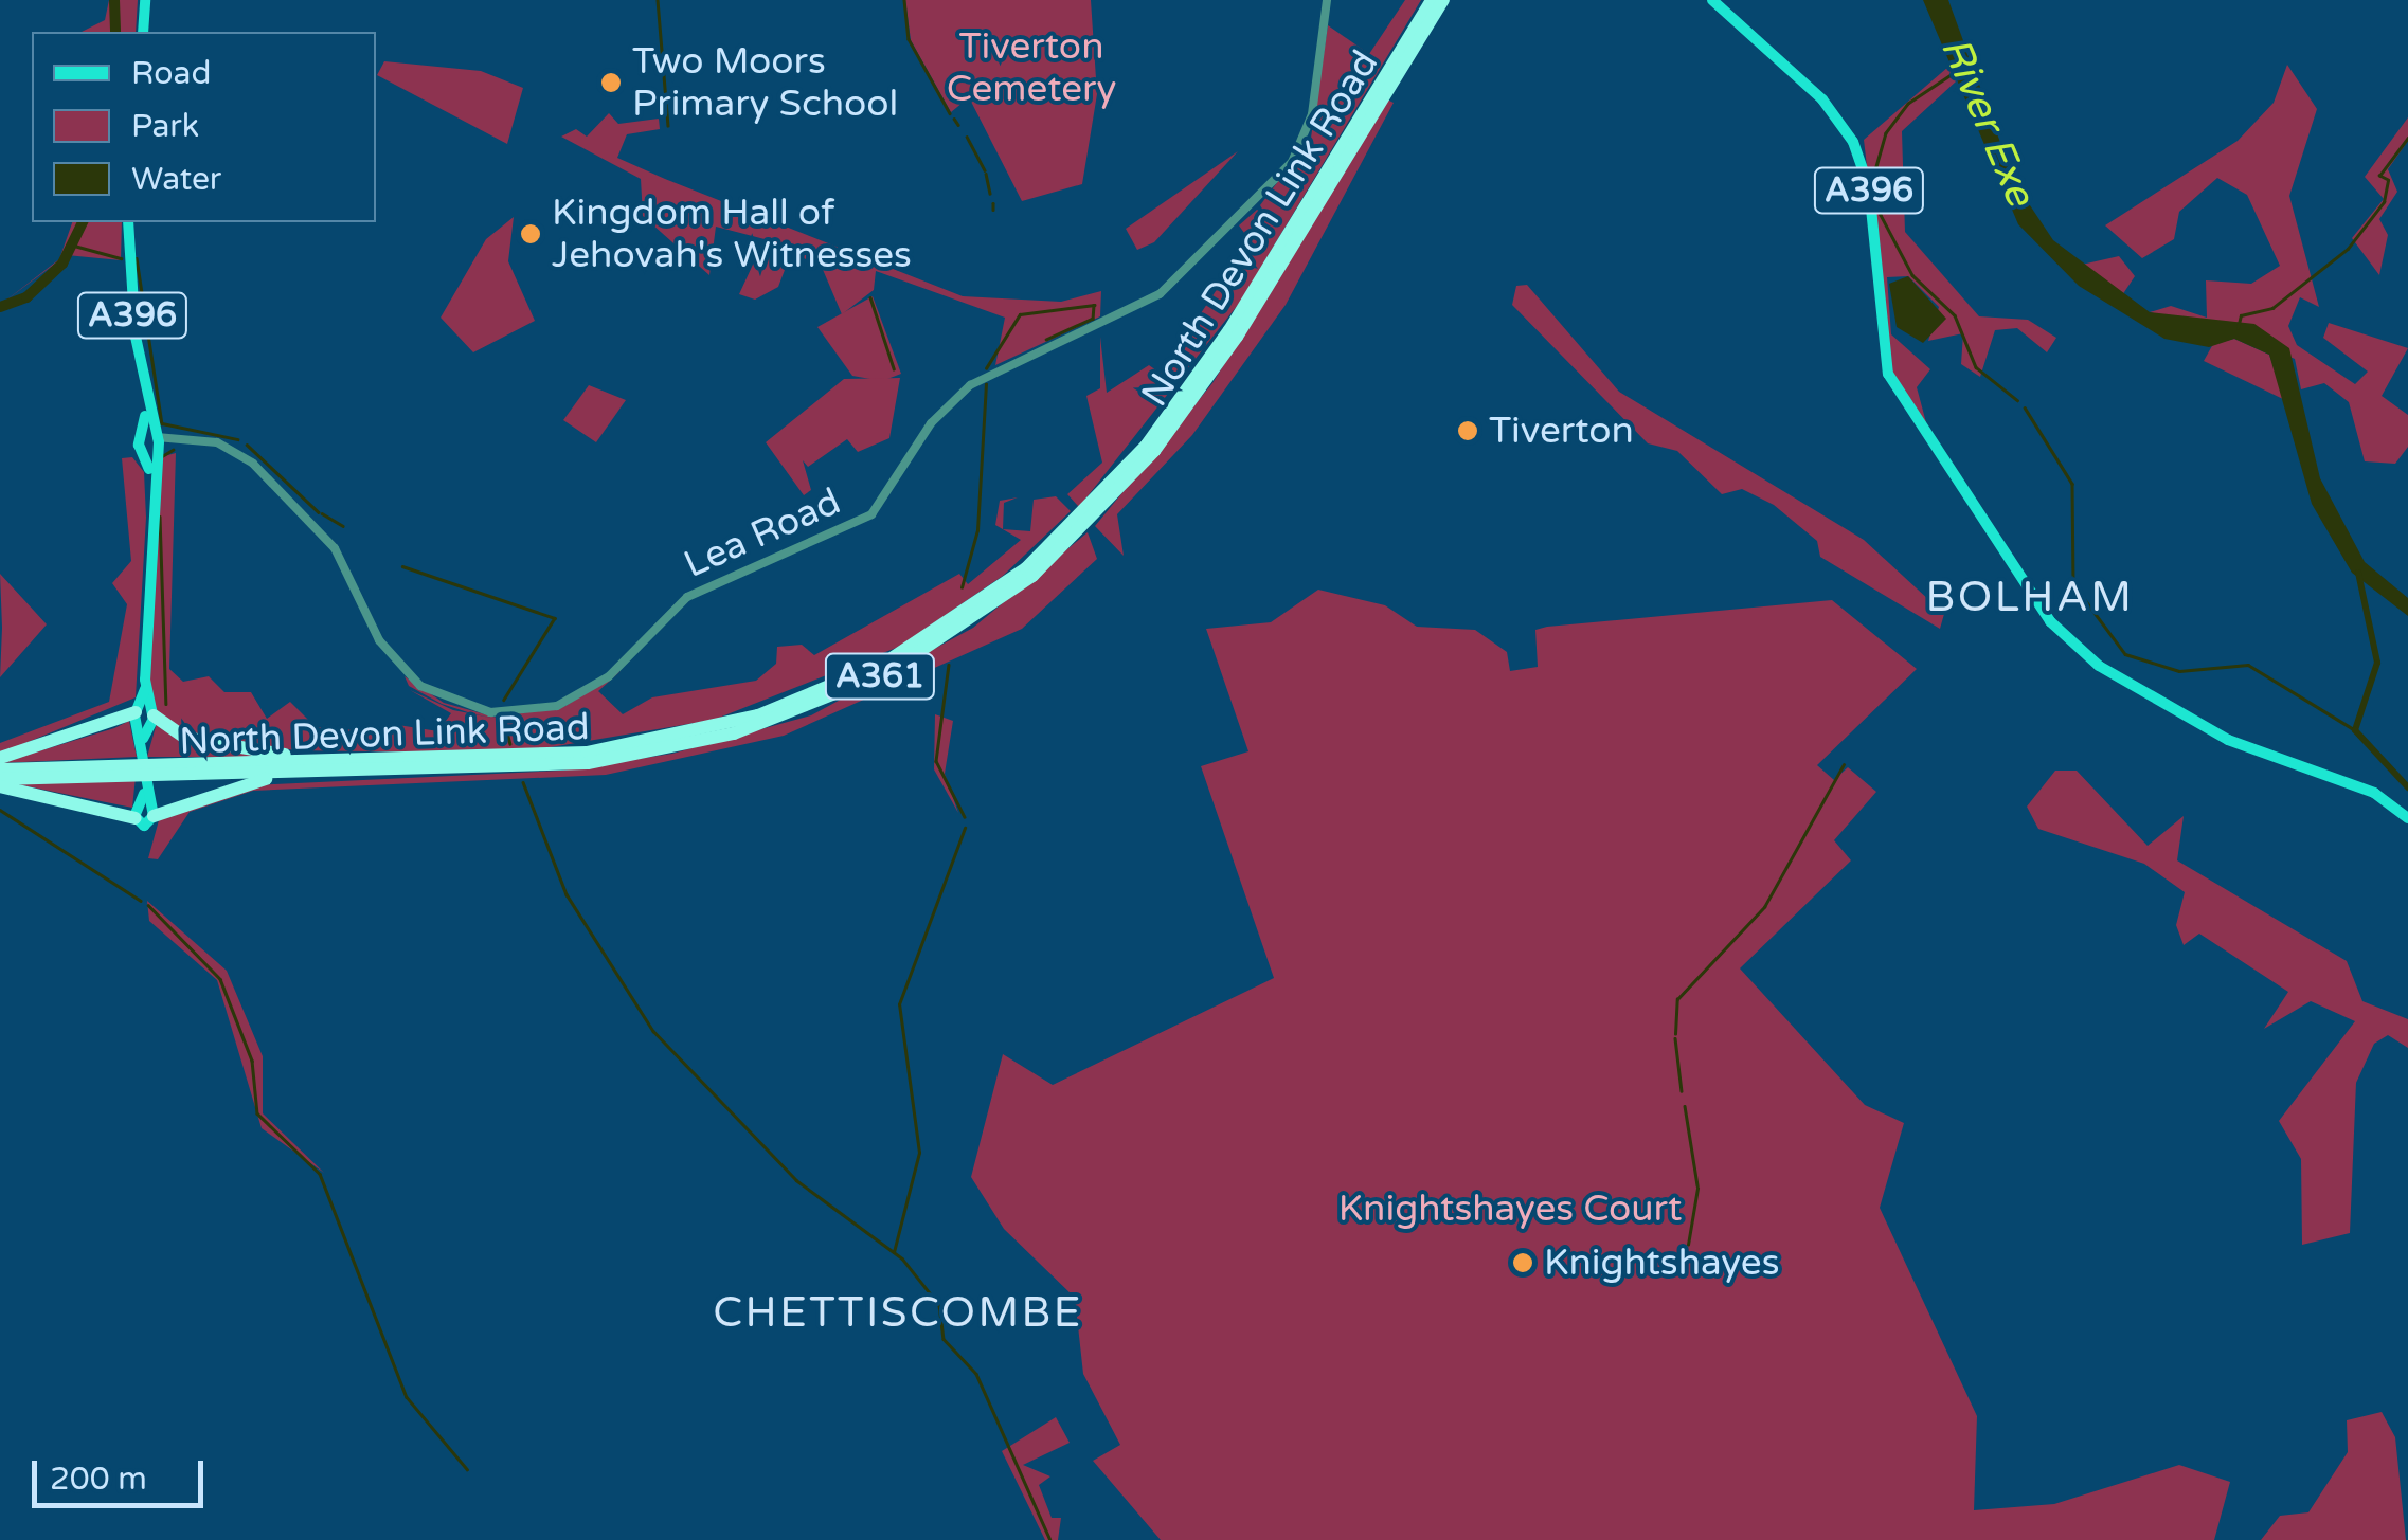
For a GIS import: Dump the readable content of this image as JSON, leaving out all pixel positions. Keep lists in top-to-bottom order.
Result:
{
  "streets": {
    "highway": ["North Devon Link Road", "A361"],
    "main road": ["A396"],
    "street": ["Lea Road"]
  },
  "crossings": [
    ["A396", "Lea Road"]
  ],
  "districts": ["BOLHAM", "CHETTISCOMBE"],
  "water": ["River Exe"],
  "parks": ["Tiverton Cemetery", "Knightshayes Court"],
  "places": [
    "Two Moors Primary School",
    "Kingdom Hall of Jehovah's Witnesses",
    "Tiverton",
    "Knightshayes"
  ],
  "legend": ["Road", "Park", "Water"],
  "scale_bar": "200 m"
}
